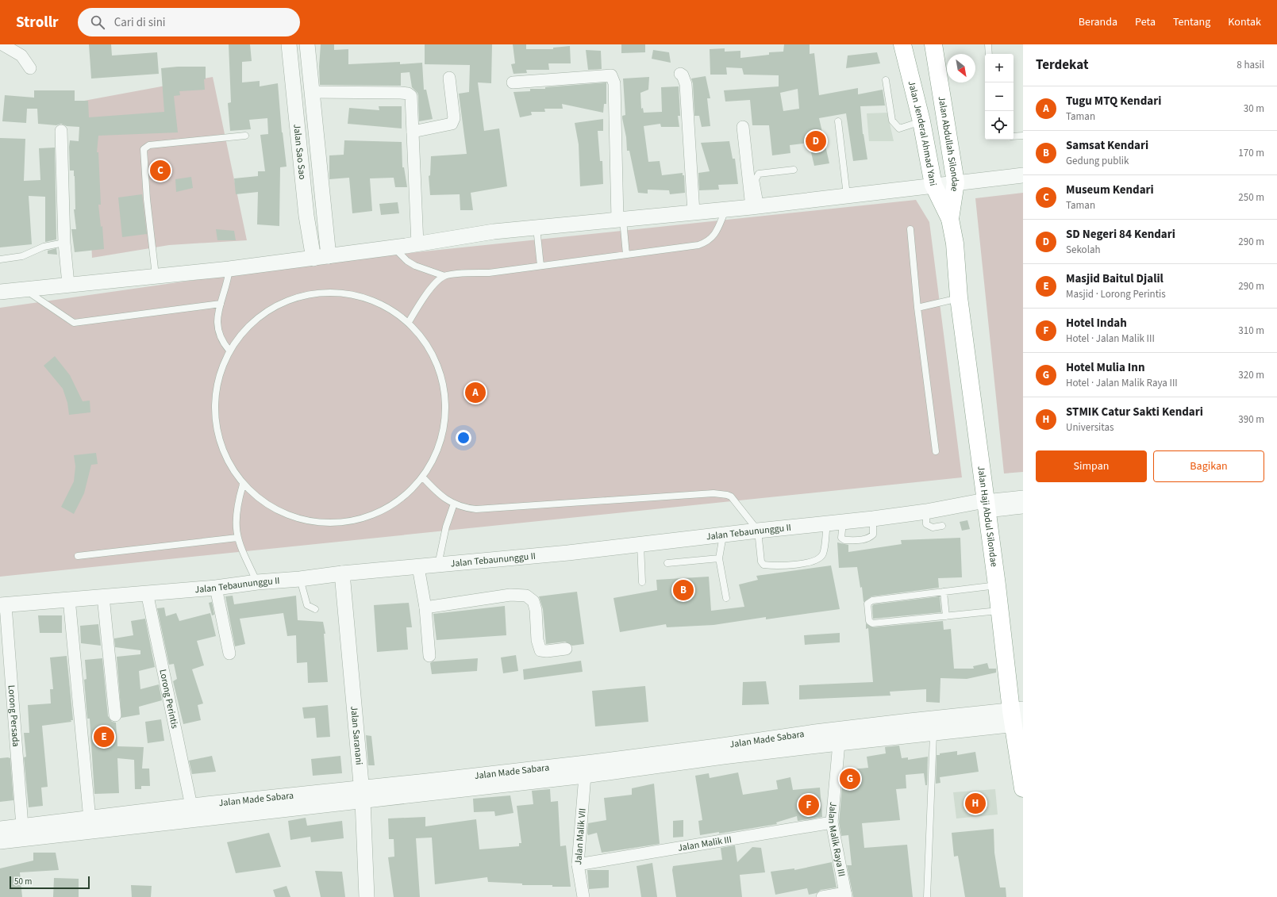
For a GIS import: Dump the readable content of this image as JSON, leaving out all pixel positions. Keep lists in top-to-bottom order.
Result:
{
  "streets": {
    "highway": ["Jalan Jenderal Ahmad Yani", "Jalan Abdullah Silondae", "Jalan Haji Abdul Silondae"],
    "street": [
      "Jalan Sao Sao",
      "Jalan Tebaununggu II",
      "Lorong Perintis",
      "Lorong Persada",
      "Jalan Saranani",
      "Jalan Made Sabara",
      "Jalan Malik VII",
      "Jalan Malik Raya III",
      "Jalan Malik III"
    ]
  },
  "crossings": [
    ["Jalan Jenderal Ahmad Yani", "Jalan Abdullah Silondae"],
    ["Jalan Abdullah Silondae", "Jalan Haji Abdul Silondae"],
    ["Jalan Haji Abdul Silondae", "Jalan Tebaununggu II"],
    ["Jalan Haji Abdul Silondae", "Jalan Made Sabara"],
    ["Jalan Tebaununggu II", "Lorong Perintis"],
    ["Jalan Tebaununggu II", "Lorong Persada"],
    ["Jalan Tebaununggu II", "Jalan Saranani"],
    ["Lorong Perintis", "Jalan Made Sabara"],
    ["Lorong Persada", "Jalan Made Sabara"],
    ["Jalan Saranani", "Jalan Made Sabara"],
    ["Jalan Made Sabara", "Jalan Malik VII"],
    ["Jalan Made Sabara", "Jalan Malik Raya III"],
    ["Jalan Malik VII", "Jalan Malik III"],
    ["Jalan Malik Raya III", "Jalan Malik III"]
  ],
  "scale_bar": "50 m",
  "north": "bottom right",
  "page": {
    "header": "Strollr",
    "search": "Cari di sini",
    "nav": [
      "Beranda",
      "Peta",
      "Tentang",
      "Kontak"
    ],
    "heading": ["Terdekat", "8 hasil"],
    "map_buttons": ["+", "−"],
    "list": [
      {
        "mark": "A",
        "name": "Tugu MTQ Kendari",
        "note": "Taman",
        "value": "30 m"
      },
      {
        "mark": "B",
        "name": "Samsat Kendari",
        "note": "Gedung publik",
        "value": "170 m"
      },
      {
        "mark": "C",
        "name": "Museum Kendari",
        "note": "Taman",
        "value": "250 m"
      },
      {
        "mark": "D",
        "name": "SD Negeri 84 Kendari",
        "note": "Sekolah",
        "value": "290 m"
      },
      {
        "mark": "E",
        "name": "Masjid Baitul Djalil",
        "note": "Masjid · Lorong Perintis",
        "value": "290 m"
      },
      {
        "mark": "F",
        "name": "Hotel Indah",
        "note": "Hotel · Jalan Malik III",
        "value": "310 m"
      },
      {
        "mark": "G",
        "name": "Hotel Mulia Inn",
        "note": "Hotel · Jalan Malik Raya III",
        "value": "320 m"
      },
      {
        "mark": "H",
        "name": "STMIK Catur Sakti Kendari",
        "note": "Universitas",
        "value": "390 m"
      }
    ],
    "pins": [
      "D",
      "C",
      "A",
      "B",
      "E",
      "G",
      "H",
      "F"
    ],
    "buttons": ["Simpan", "Bagikan"],
    "scale": "50 m"
  }
}
